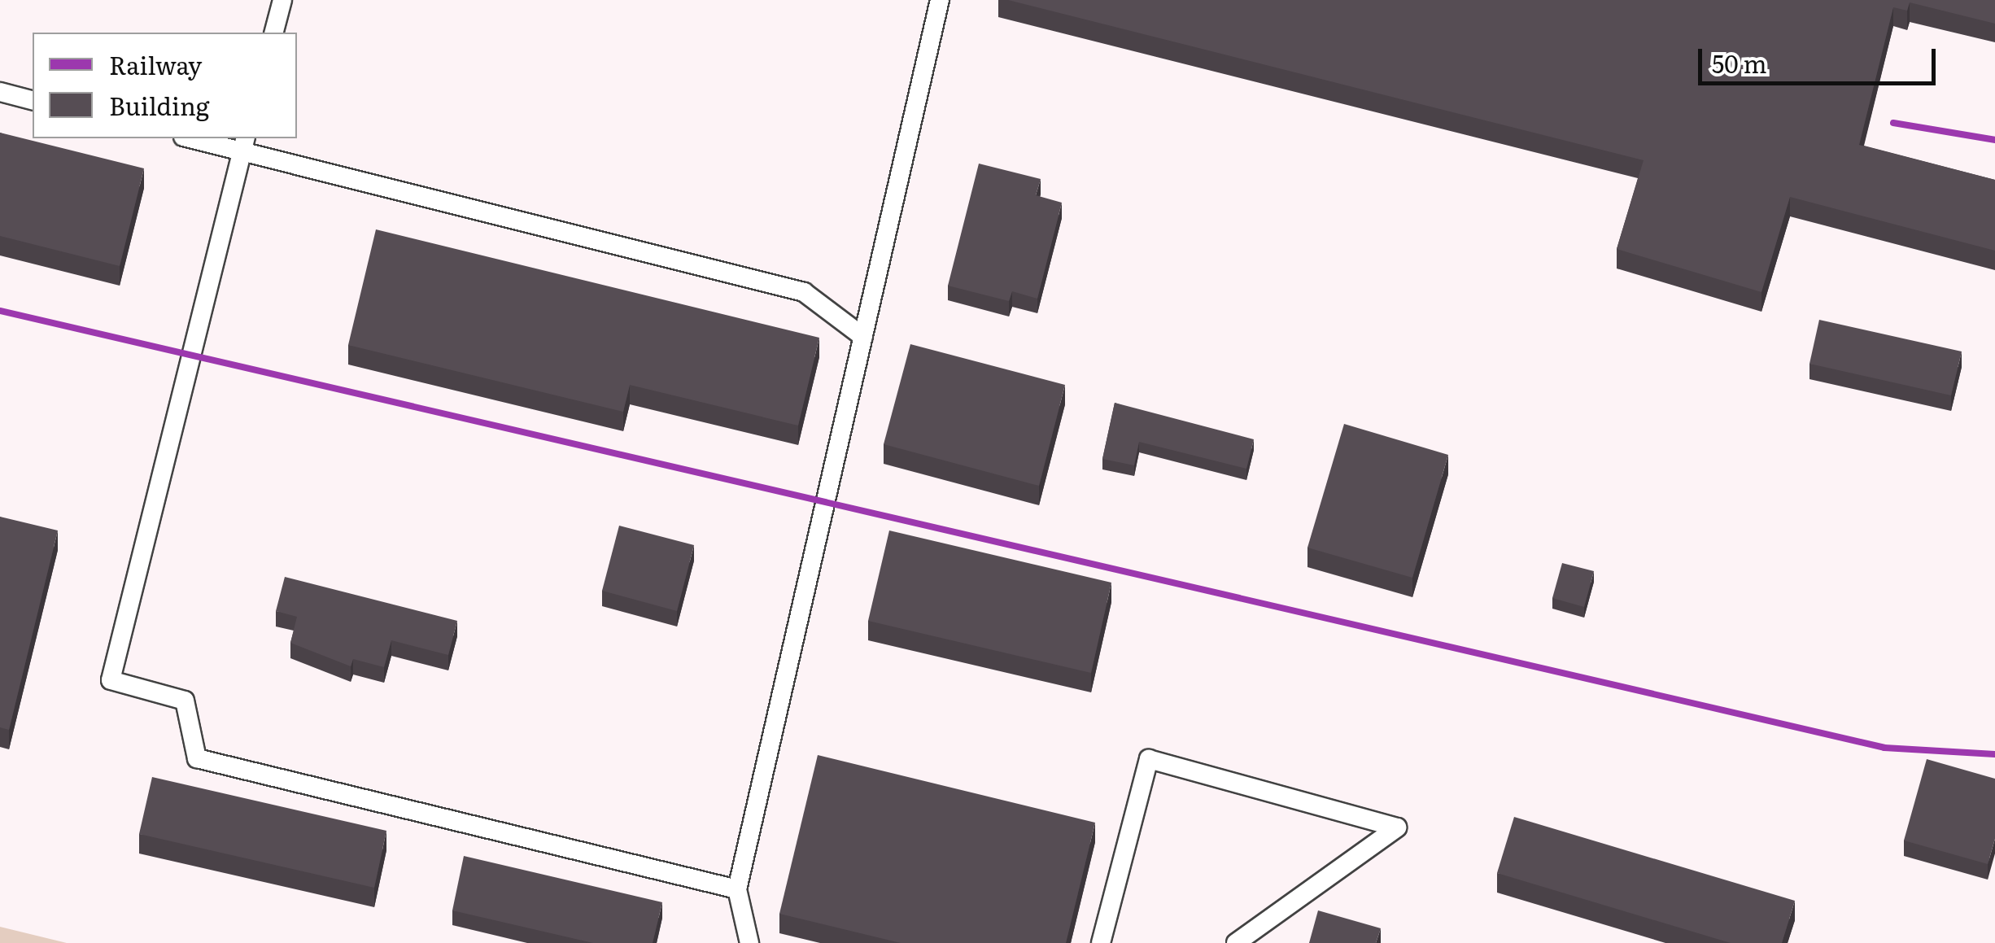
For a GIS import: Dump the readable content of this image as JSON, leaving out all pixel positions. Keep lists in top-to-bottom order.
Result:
{
  "legend": ["Railway", "Building"],
  "scale_bar": "50 m"
}
